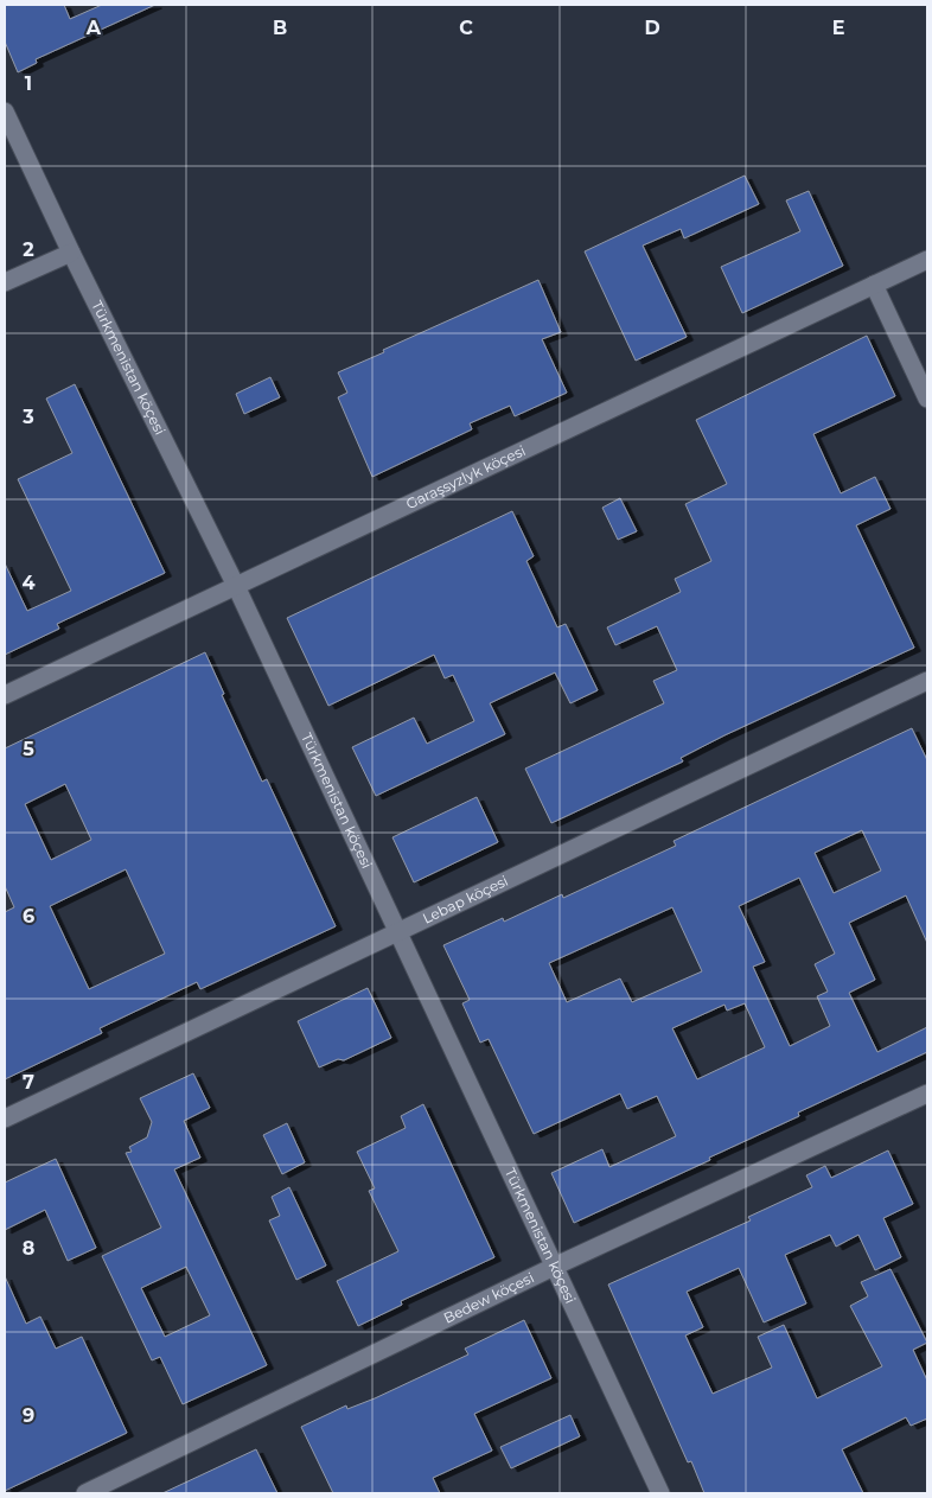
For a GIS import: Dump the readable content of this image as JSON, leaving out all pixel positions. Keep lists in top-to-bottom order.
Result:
{
  "streets": {
    "street": [
      "Türkmenistan köçesi",
      "Garaşsyzlyk köçesi",
      "Lebap köçesi",
      "Bedew köçesi"
    ]
  },
  "crossings": [
    ["Türkmenistan köçesi", "Garaşsyzlyk köçesi"],
    ["Türkmenistan köçesi", "Lebap köçesi"],
    ["Türkmenistan köçesi", "Bedew köçesi"]
  ],
  "grid": {
    "columns": [
      "A",
      "B",
      "C",
      "D",
      "E"
    ],
    "rows": [
      "1",
      "2",
      "3",
      "4",
      "5",
      "6",
      "7",
      "8",
      "9"
    ]
  }
}
